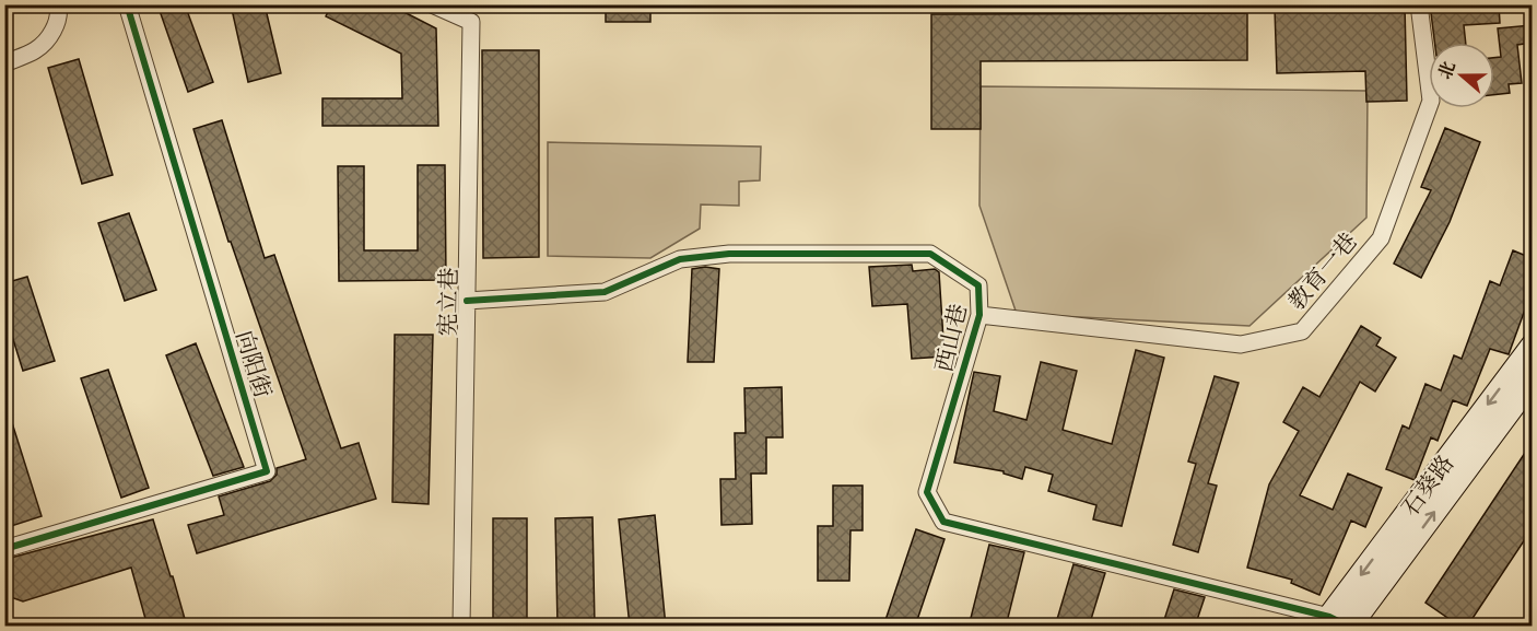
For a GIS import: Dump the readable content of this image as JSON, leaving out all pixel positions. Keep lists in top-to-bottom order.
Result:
{
  "streets": {
    "main road": ["石葵路"],
    "street": [
      "教育一巷",
      "宪立巷",
      "西山巷",
      "向阳街"
    ]
  },
  "crossings": [
    ["教育一巷", "西山巷"],
    ["宪立巷", "西山巷"],
    ["西山巷", "石葵路"]
  ],
  "north": "left"
}
